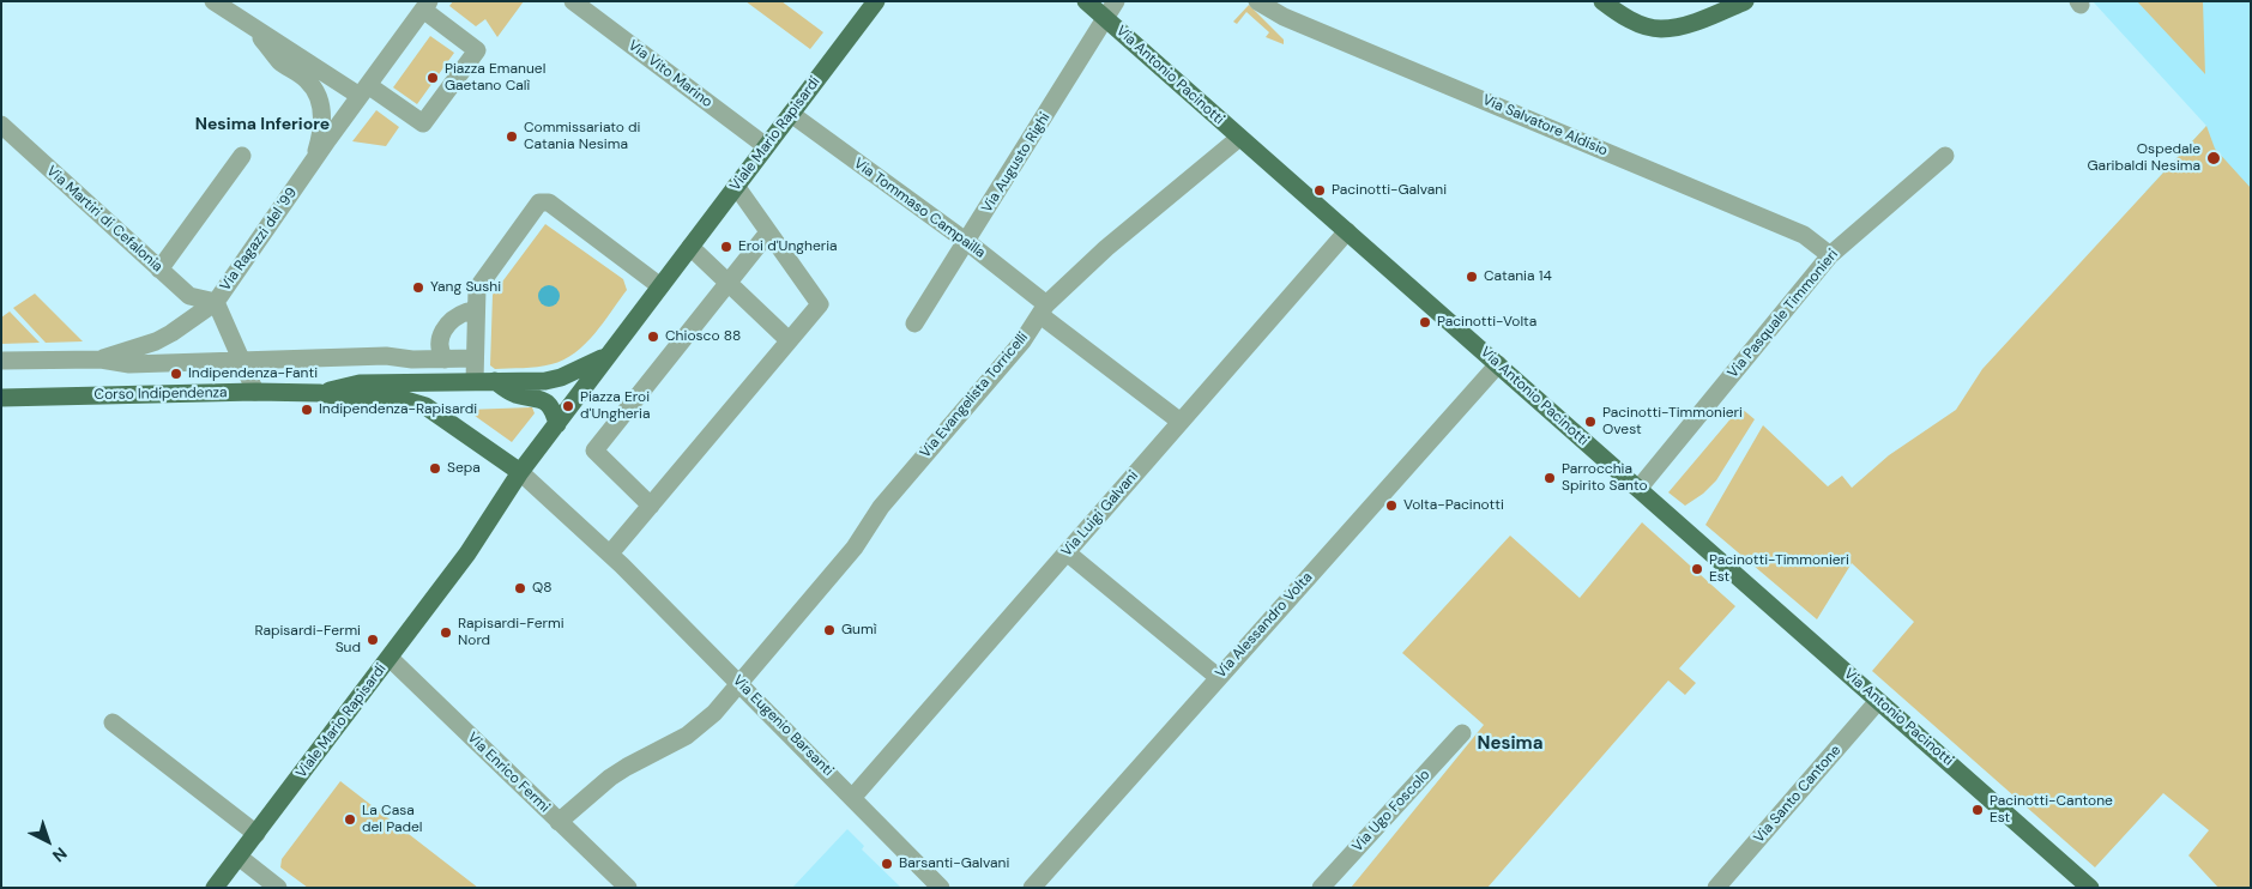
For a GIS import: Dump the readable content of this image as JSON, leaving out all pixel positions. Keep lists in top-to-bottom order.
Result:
{
  "streets": {
    "main road": ["Via Antonio Pacinotti", "Viale Mario Rapisardi", "Corso Indipendenza"],
    "street": [
      "Via Vito Marino",
      "Via Salvatore Aldisio",
      "Via Augusto Righi",
      "Via Tommaso Campailla",
      "Via Martiri di Cefalonia",
      "Via Ragazzi del '99",
      "Via Pasquale Timmonieri",
      "Via Evangelista Torricelli",
      "Via Luigi Galvani",
      "Via Alessandro Volta",
      "Via Eugenio Barsanti",
      "Via Enrico Fermi",
      "Via Santo Cantone",
      "Via Ugo Foscolo"
    ]
  },
  "crossings": [
    ["Via Vito Marino", "Viale Mario Rapisardi"],
    ["Via Antonio Pacinotti", "Via Augusto Righi"],
    ["Via Antonio Pacinotti", "Via Pasquale Timmonieri"],
    ["Via Antonio Pacinotti", "Via Evangelista Torricelli"],
    ["Via Antonio Pacinotti", "Via Luigi Galvani"],
    ["Via Antonio Pacinotti", "Via Alessandro Volta"],
    ["Via Antonio Pacinotti", "Via Santo Cantone"],
    ["Via Salvatore Aldisio", "Via Pasquale Timmonieri"],
    ["Viale Mario Rapisardi", "Via Tommaso Campailla"],
    ["Viale Mario Rapisardi", "Via Eugenio Barsanti"],
    ["Viale Mario Rapisardi", "Via Enrico Fermi"],
    ["Via Augusto Righi", "Via Tommaso Campailla"],
    ["Via Tommaso Campailla", "Via Evangelista Torricelli"],
    ["Via Tommaso Campailla", "Via Luigi Galvani"],
    ["Via Martiri di Cefalonia", "Via Ragazzi del '99"],
    ["Via Ragazzi del '99", "Corso Indipendenza"],
    ["Via Evangelista Torricelli", "Via Eugenio Barsanti"],
    ["Via Evangelista Torricelli", "Via Enrico Fermi"],
    ["Via Luigi Galvani", "Via Eugenio Barsanti"]
  ],
  "districts": ["Nesima Inferiore", "Nesima"],
  "places": [
    "Piazza Emanuel Gaetano Calì",
    "Commissariato di Catania Nesima",
    "Ospedale Garibaldi Nesima",
    "Pacinotti-Galvani",
    "Eroi d'Ungheria",
    "Catania 14",
    "Yang Sushi",
    "Pacinotti-Volta",
    "Chiosco 88",
    "Indipendenza-Fanti",
    "Piazza Eroi d'Ungheria",
    "Indipendenza-Rapisardi",
    "Pacinotti-Timmonieri Ovest",
    "Sepa",
    "Parrocchia Spirito Santo",
    "Volta-Pacinotti",
    "Pacinotti-Timmonieri Est",
    "Q8",
    "Gumì",
    "Rapisardi-Fermi Nord",
    "Rapisardi-Fermi Sud",
    "Pacinotti-Cantone Est",
    "La Casa del Padel",
    "Barsanti-Galvani"
  ],
  "north": "bottom right"
}
